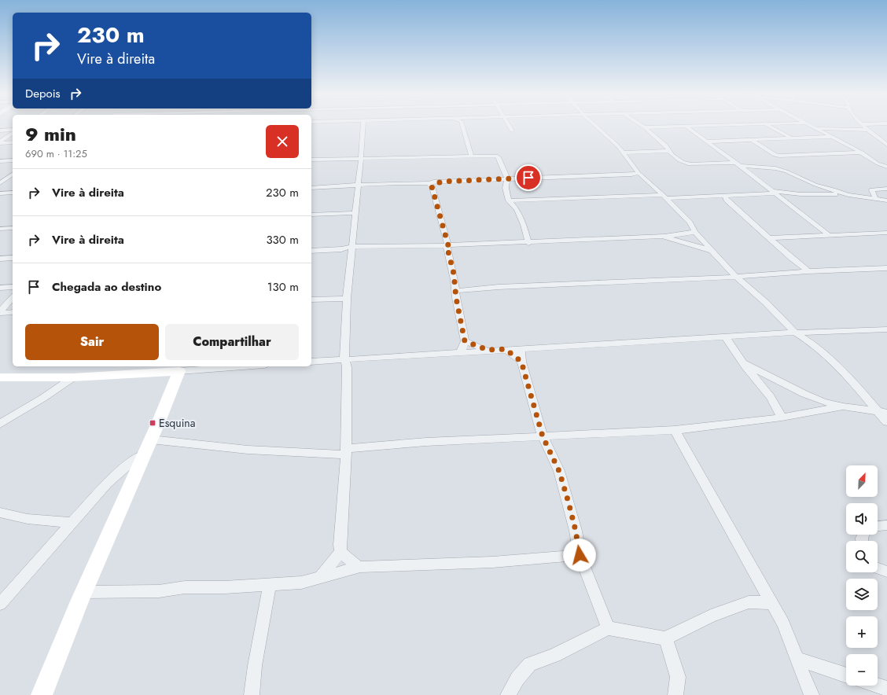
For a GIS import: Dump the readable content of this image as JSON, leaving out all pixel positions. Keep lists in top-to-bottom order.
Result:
{
  "places": {
    "transit": ["Esquina"]
  },
  "north": "top right",
  "page": {
    "turn": ["230 m", "Vire à direita"],
    "then": "Depois",
    "heading": ["9 min", "690 m · 11:25"],
    "list": [
      {
        "name": "Vire à direita",
        "value": "230 m"
      },
      {
        "name": "Vire à direita",
        "value": "330 m"
      },
      {
        "name": "Chegada ao destino",
        "value": "130 m"
      }
    ],
    "buttons": ["Sair", "Compartilhar"],
    "map_buttons": ["+", "−"]
  }
}
